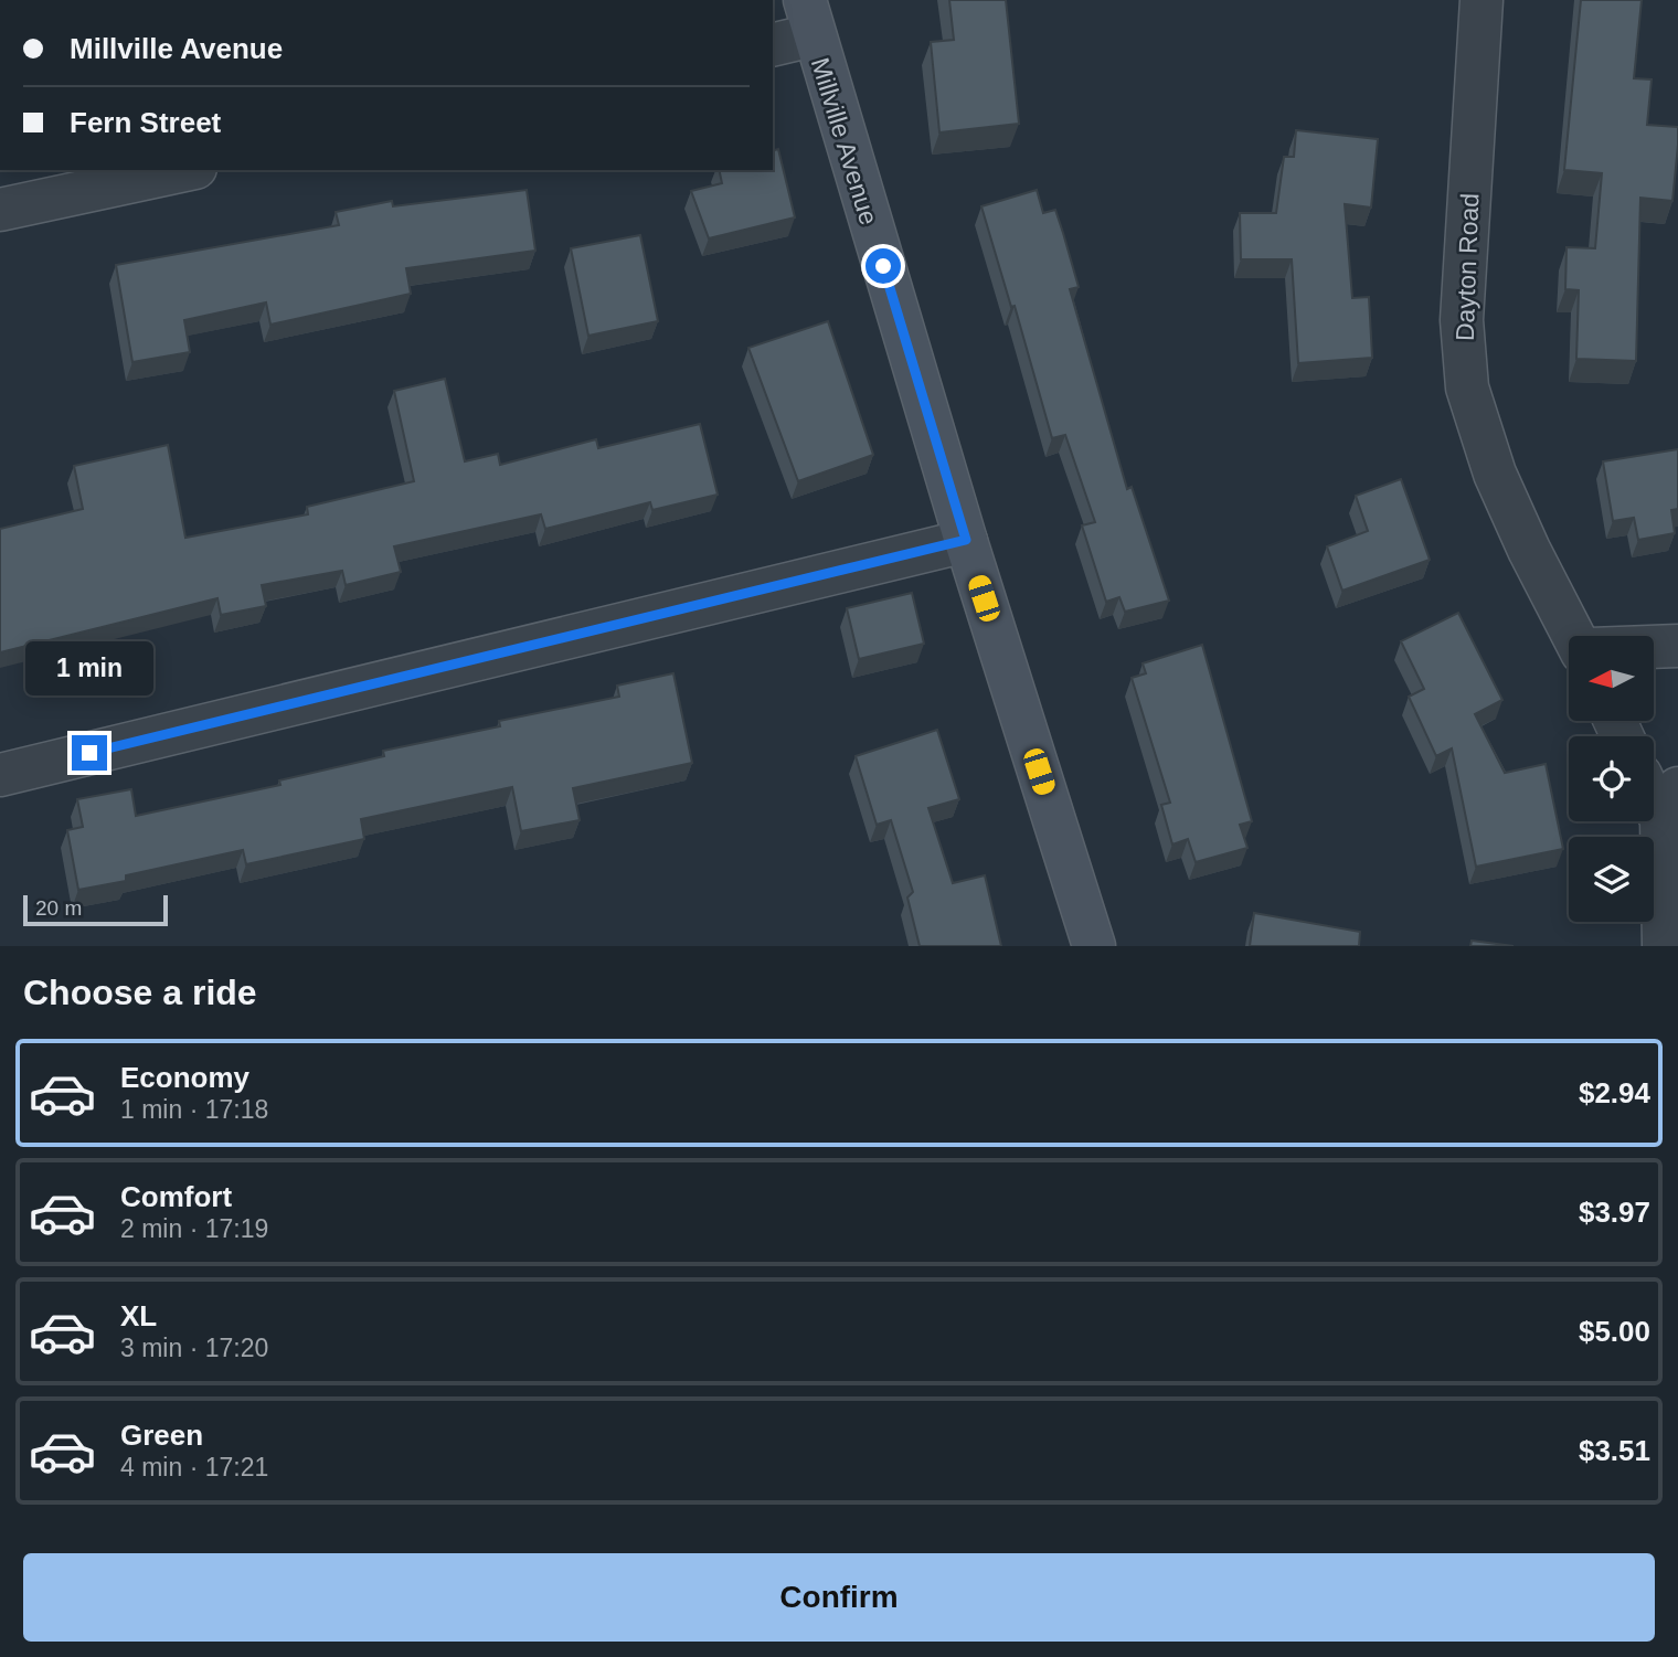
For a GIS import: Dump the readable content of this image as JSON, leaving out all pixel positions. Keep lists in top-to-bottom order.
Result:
{
  "streets": {
    "street": ["Millville Avenue", "Dayton Road"]
  },
  "scale_bar": "20 m",
  "north": "left",
  "page": {
    "banner": ["Millville Avenue", "Fern Street"],
    "bubble": "1 min",
    "scale": "20 m",
    "heading": "Choose a ride",
    "list": [
      {
        "name": "Economy",
        "note": "1 min · 17:18",
        "value": "$2.94"
      },
      {
        "name": "Comfort",
        "note": "2 min · 17:19",
        "value": "$3.97"
      },
      {
        "name": "XL",
        "note": "3 min · 17:20",
        "value": "$5.00"
      },
      {
        "name": "Green",
        "note": "4 min · 17:21",
        "value": "$3.51"
      }
    ],
    "buttons": "Confirm"
  }
}
